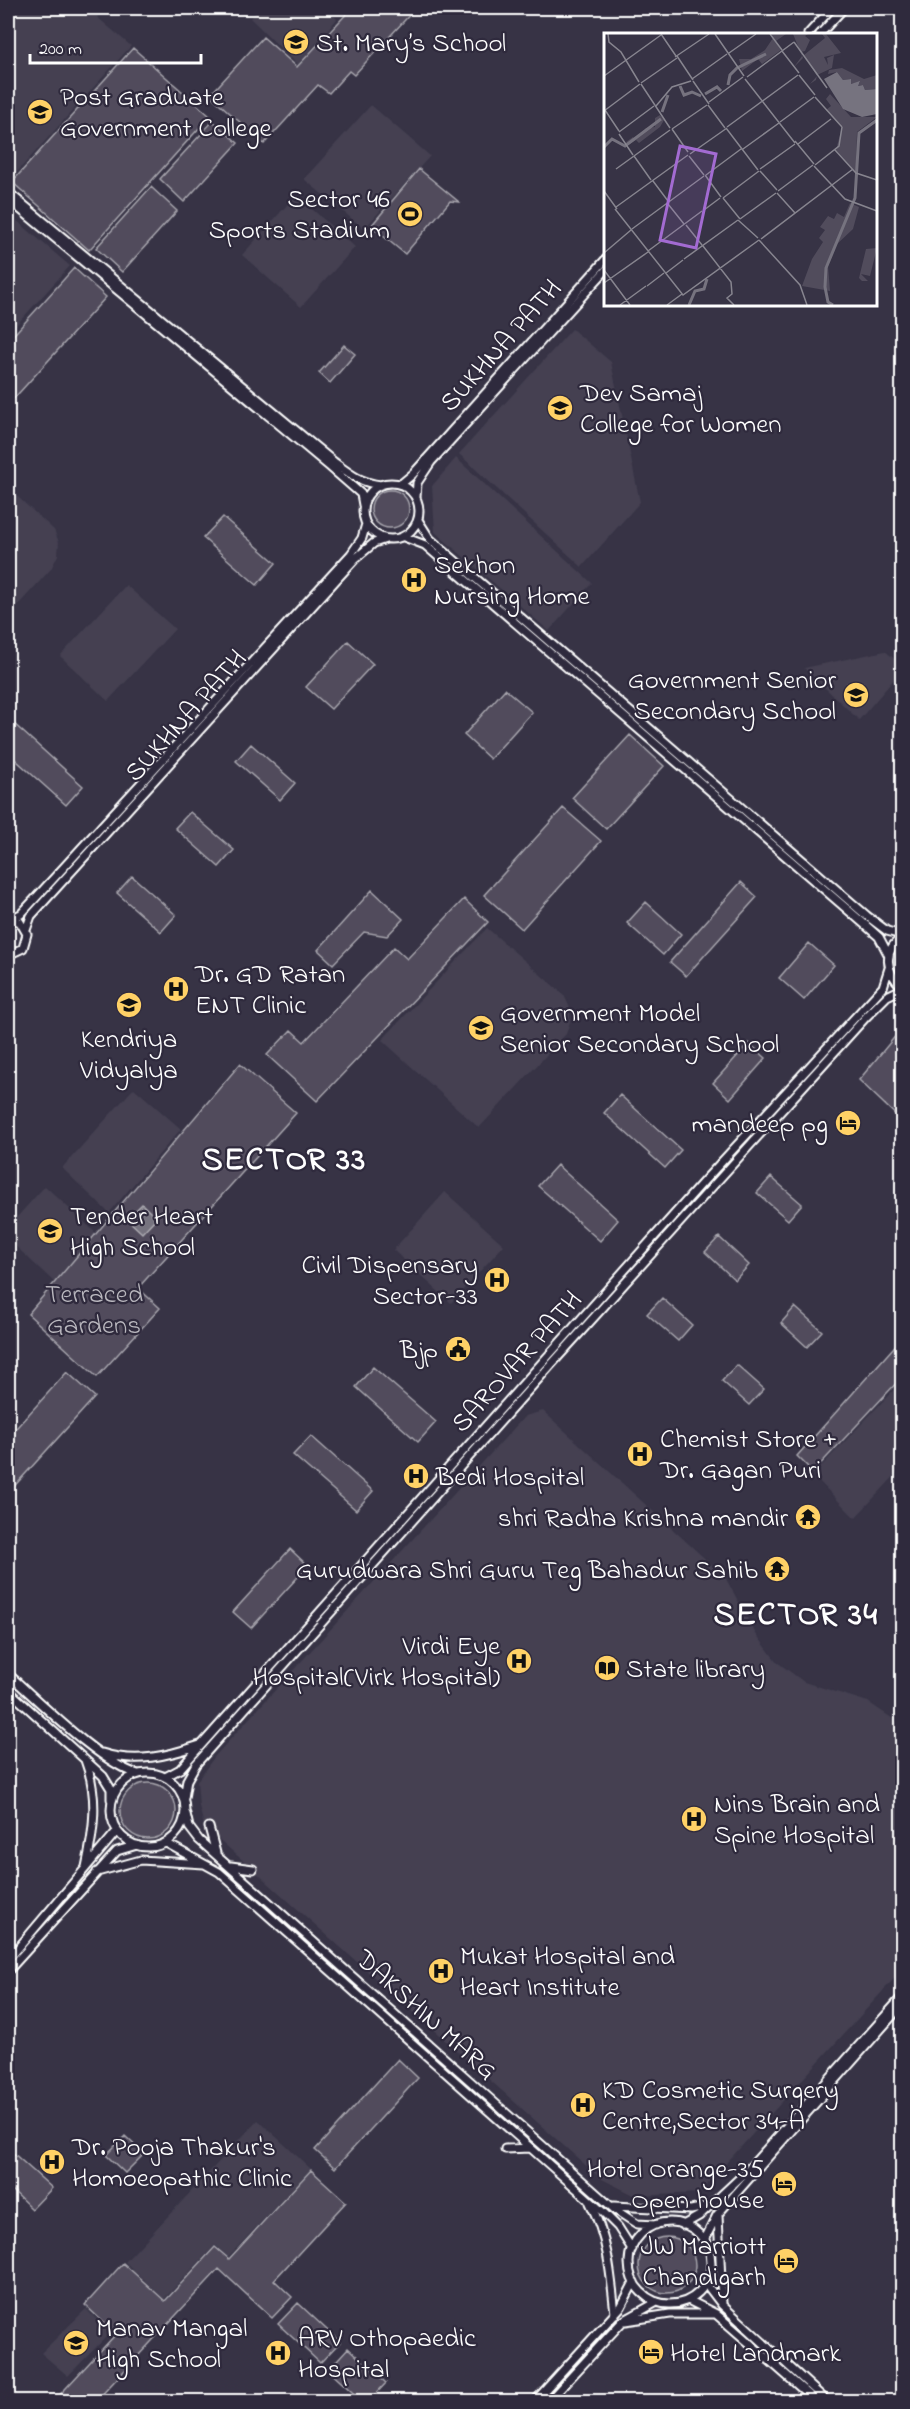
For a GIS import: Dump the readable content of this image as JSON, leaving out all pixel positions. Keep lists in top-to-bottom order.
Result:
{
  "streets": {
    "main road": ["SUKHNA PATH", "SAROVAR PATH", "DAKSHIN MARG"]
  },
  "crossings": [
    ["SAROVAR PATH", "DAKSHIN MARG"]
  ],
  "districts": ["SECTOR 33", "SECTOR 34"],
  "parks": ["Terraced Gardens"],
  "places": {
    "school or university": [
      "St. Mary’s School",
      "Post Graduate Government College",
      "Dev Samaj College for Women",
      "Government Senior Secondary School",
      "Kendriya Vidyalya",
      "Government Model Senior Secondary School",
      "Tender Heart High School",
      "Manav Mangal High School"
    ],
    "sports": ["Sector 46 Sports Stadium"],
    "hospital": [
      "Sekhon Nursing Home",
      "Dr. GD Ratan ENT Clinic",
      "Civil Dispensary Sector-33",
      "Chemist Store + Dr. Gagan Puri",
      "Bedi Hospital",
      "Virdi Eye Hospital(Virk Hospital)",
      "Nins Brain and Spine Hospital",
      "Mukat Hospital and Heart Institute",
      "KD Cosmetic Surgery Centre,Sector 34-A",
      "Dr. Pooja Thakur's Homoeopathic Clinic",
      "ARV Othopaedic Hospital"
    ],
    "hotel": [
      "mandeep pg",
      "Hotel Orange-35 Open house",
      "JW Marriott Chandigarh",
      "Hotel Landmark"
    ],
    "public building": ["Bjp"],
    "temple": ["shri Radha Krishna mandir", "Gurudwara Shri Guru Teg Bahadur Sahib"],
    "library": ["State library"]
  },
  "scale_bar": "200 m"
}
